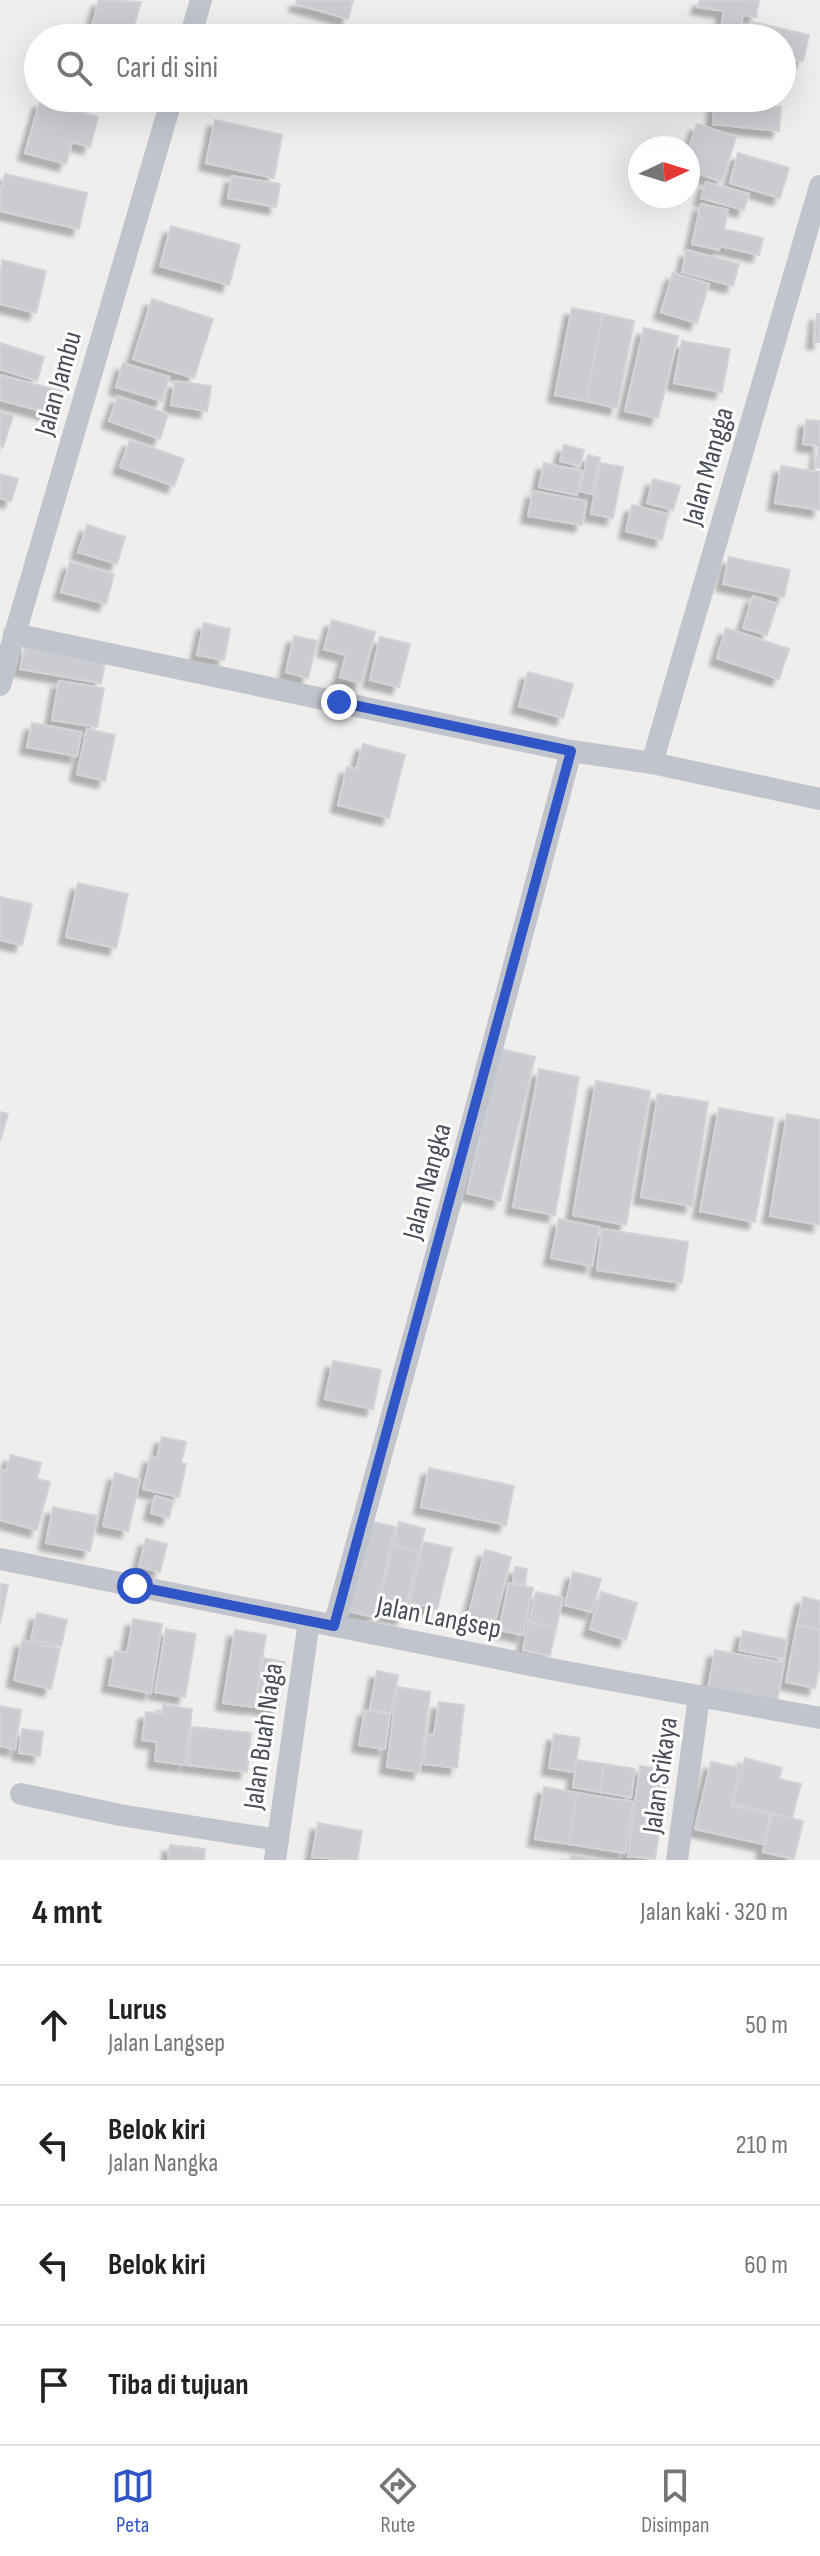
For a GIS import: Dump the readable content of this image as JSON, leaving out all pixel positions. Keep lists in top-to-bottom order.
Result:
{
  "streets": {
    "street": [
      "Jalan Jambu",
      "Jalan Mangga",
      "Jalan Nangka",
      "Jalan Langsep",
      "Jalan Buah Naga",
      "Jalan Srikaya"
    ]
  },
  "crossings": [
    ["Jalan Nangka", "Jalan Langsep"],
    ["Jalan Langsep", "Jalan Buah Naga"],
    ["Jalan Langsep", "Jalan Srikaya"]
  ],
  "north": "right",
  "page": {
    "search": "Cari di sini",
    "heading": ["4 mnt", "Jalan kaki · 320 m"],
    "list": [
      ["Lurus", "Jalan Langsep", "50 m"],
      ["Belok kiri", "Jalan Nangka", "210 m"],
      ["Belok kiri", "60 m"],
      "Tiba di tujuan"
    ],
    "nav": ["Peta", "Rute", "Disimpan"]
  }
}
